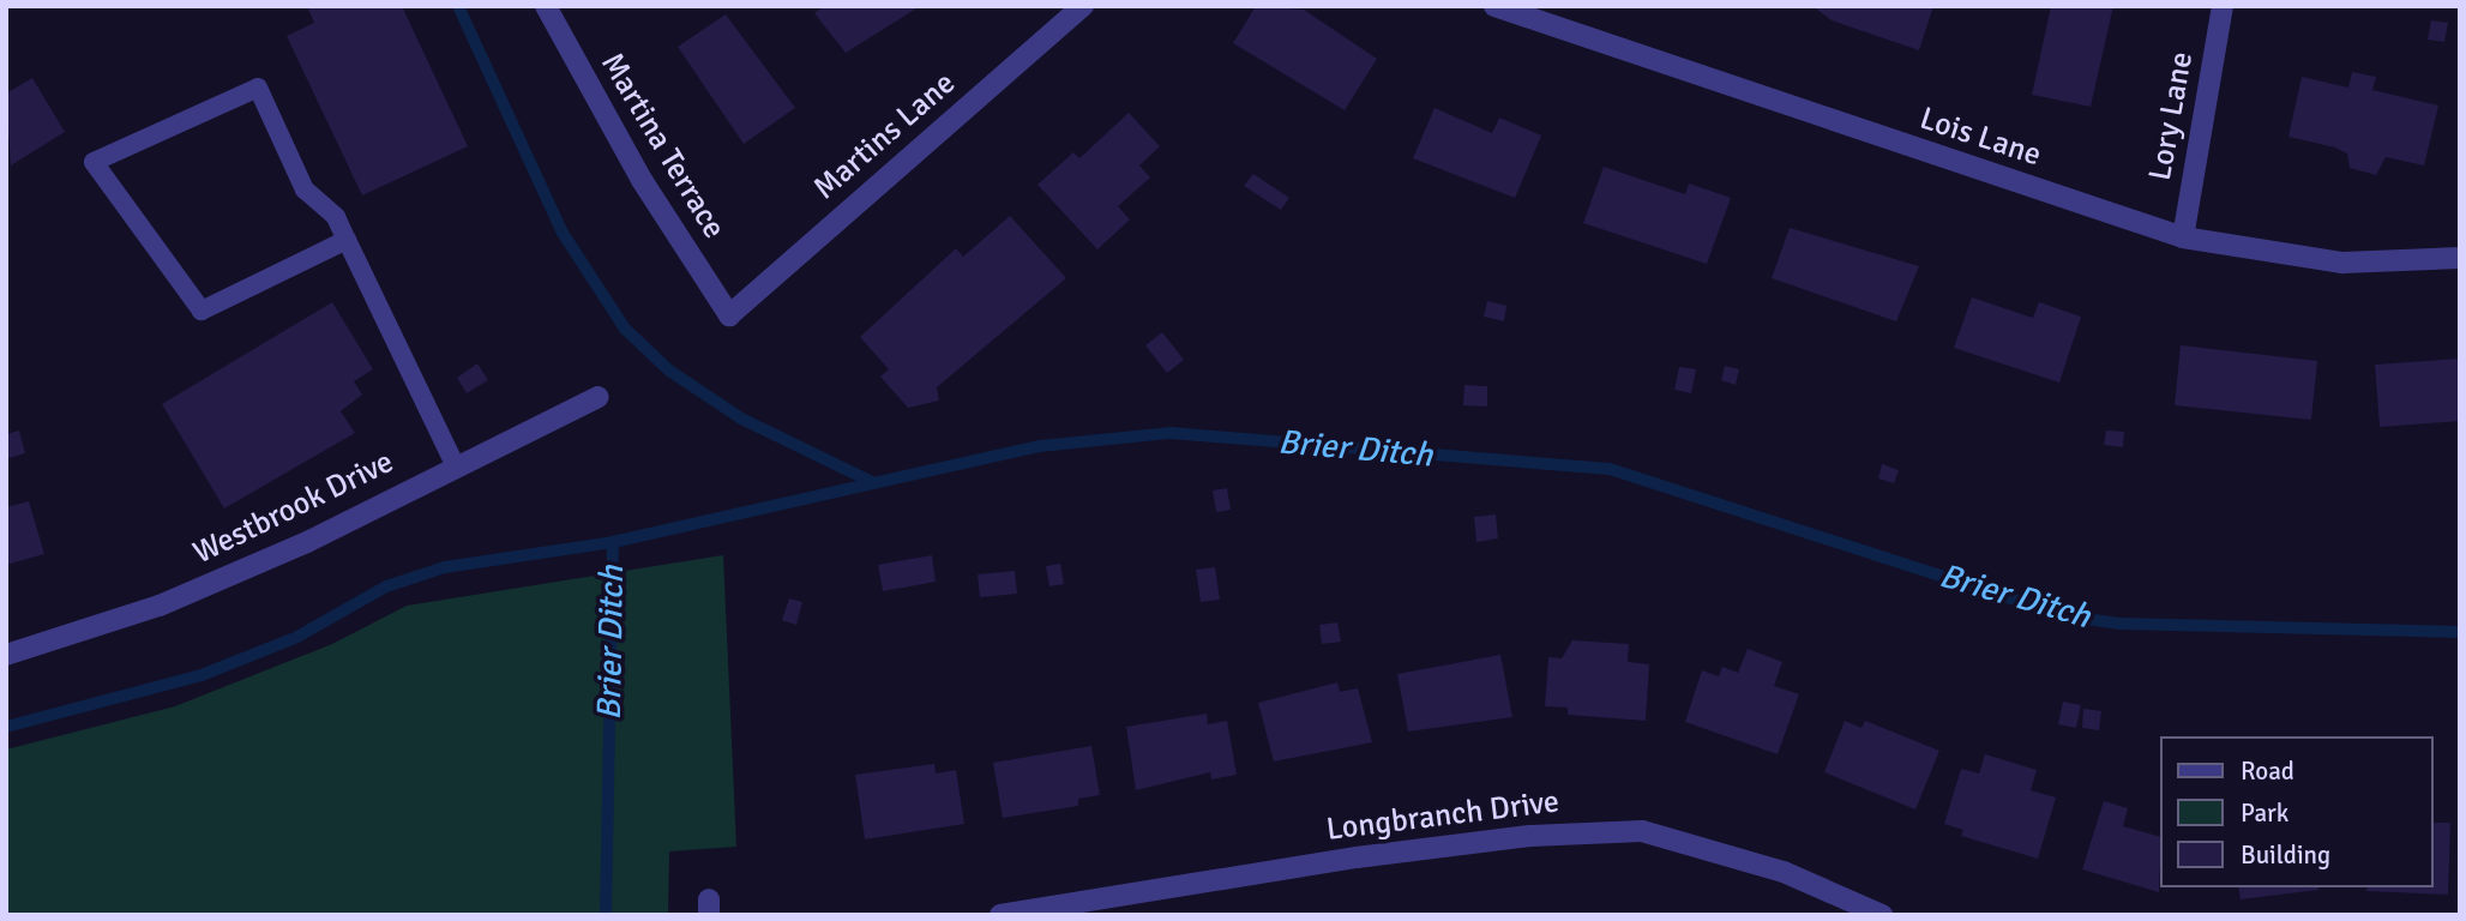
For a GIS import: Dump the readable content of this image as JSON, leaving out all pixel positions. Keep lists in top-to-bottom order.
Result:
{
  "streets": {
    "street": [
      "Lory Lane",
      "Martins Lane",
      "Lois Lane",
      "Martina Terrace",
      "Westbrook Drive",
      "Longbranch Drive"
    ]
  },
  "crossings": [
    ["Lory Lane", "Lois Lane"],
    ["Martins Lane", "Martina Terrace"]
  ],
  "water": ["Brier Ditch"],
  "legend": ["Road", "Park", "Building"]
}
